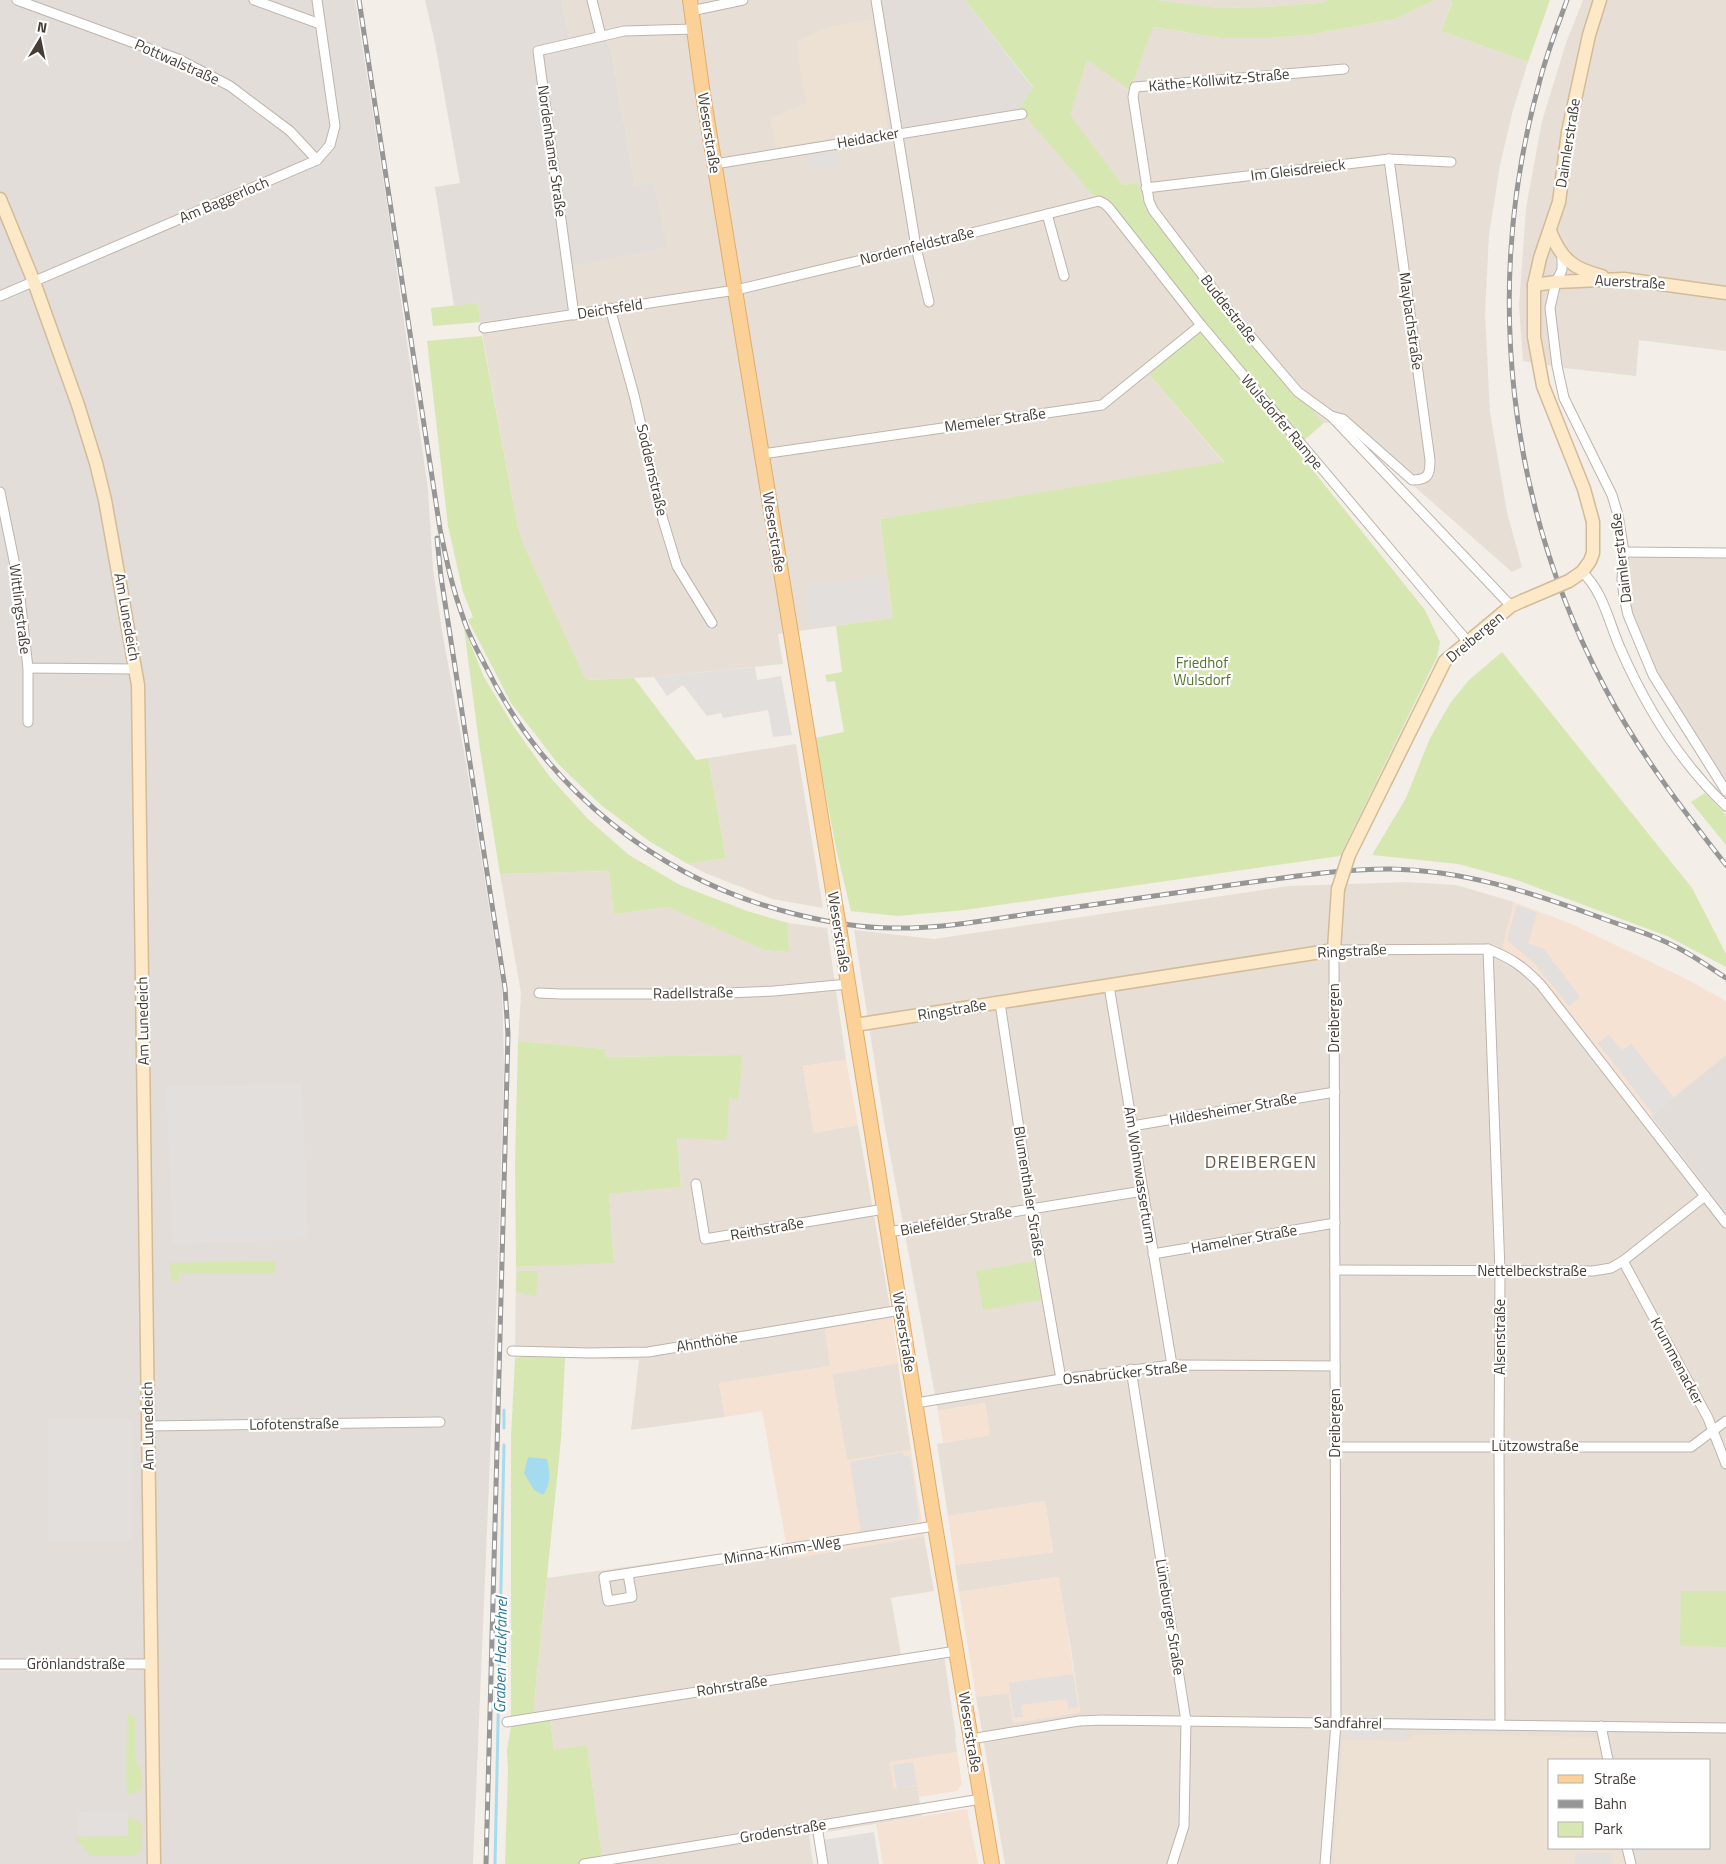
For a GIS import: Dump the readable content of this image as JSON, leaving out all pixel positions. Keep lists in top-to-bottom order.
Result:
{
  "streets": {
    "main road": ["Weserstraße"],
    "street": [
      "Pottwalstraße",
      "Käthe-Kollwitz-Straße",
      "Heidacker",
      "Daimlerstraße",
      "Nordenhamer Straße",
      "Im Gleisdreieck",
      "Am Baggerloch",
      "Nordernfeldstraße",
      "Auerstraße",
      "Deichsfeld",
      "Buddestraße",
      "Maybachstraße",
      "Memeler Straße",
      "Wulsdorfer Rampe",
      "Soddernstraße",
      "Wittlingstraße",
      "Am Lunedeich",
      "Dreibergen",
      "Ringstraße",
      "Radellstraße",
      "Hildesheimer Straße",
      "Am Wohnwasserturm",
      "Blumenthaler Straße",
      "Bielefelder Straße",
      "Reithstraße",
      "Hamelner Straße",
      "Nettelbeckstraße",
      "Alsenstraße",
      "Ahnthöhe",
      "Krummenacker",
      "Osnabrücker Straße",
      "Lofotenstraße",
      "Lützowstraße",
      "Minna-Kimm-Weg",
      "Lüneburger Straße",
      "Grönlandstraße",
      "Rohrstraße",
      "Sandfahrel",
      "Grodenstraße"
    ]
  },
  "crossings": [
    ["Pottwalstraße", "Am Baggerloch"],
    ["Käthe-Kollwitz-Straße", "Im Gleisdreieck"],
    ["Käthe-Kollwitz-Straße", "Buddestraße"],
    ["Weserstraße", "Heidacker"],
    ["Weserstraße", "Nordernfeldstraße"],
    ["Weserstraße", "Deichsfeld"],
    ["Weserstraße", "Memeler Straße"],
    ["Weserstraße", "Ringstraße"],
    ["Weserstraße", "Radellstraße"],
    ["Weserstraße", "Bielefelder Straße"],
    ["Weserstraße", "Reithstraße"],
    ["Weserstraße", "Ahnthöhe"],
    ["Weserstraße", "Osnabrücker Straße"],
    ["Weserstraße", "Minna-Kimm-Weg"],
    ["Weserstraße", "Rohrstraße"],
    ["Weserstraße", "Sandfahrel"],
    ["Weserstraße", "Grodenstraße"],
    ["Daimlerstraße", "Auerstraße"],
    ["Daimlerstraße", "Dreibergen"],
    ["Nordenhamer Straße", "Deichsfeld"],
    ["Im Gleisdreieck", "Buddestraße"],
    ["Im Gleisdreieck", "Maybachstraße"],
    ["Am Baggerloch", "Am Lunedeich"],
    ["Nordernfeldstraße", "Deichsfeld"],
    ["Nordernfeldstraße", "Wulsdorfer Rampe"],
    ["Auerstraße", "Dreibergen"],
    ["Deichsfeld", "Soddernstraße"],
    ["Buddestraße", "Maybachstraße"],
    ["Buddestraße", "Dreibergen"],
    ["Memeler Straße", "Wulsdorfer Rampe"],
    ["Wulsdorfer Rampe", "Dreibergen"],
    ["Wittlingstraße", "Am Lunedeich"],
    ["Am Lunedeich", "Lofotenstraße"],
    ["Am Lunedeich", "Grönlandstraße"],
    ["Dreibergen", "Ringstraße"],
    ["Dreibergen", "Hildesheimer Straße"],
    ["Dreibergen", "Hamelner Straße"],
    ["Dreibergen", "Nettelbeckstraße"],
    ["Dreibergen", "Osnabrücker Straße"],
    ["Dreibergen", "Lützowstraße"],
    ["Dreibergen", "Sandfahrel"],
    ["Ringstraße", "Am Wohnwasserturm"],
    ["Ringstraße", "Blumenthaler Straße"],
    ["Ringstraße", "Nettelbeckstraße"],
    ["Ringstraße", "Alsenstraße"],
    ["Hildesheimer Straße", "Am Wohnwasserturm"],
    ["Am Wohnwasserturm", "Bielefelder Straße"],
    ["Am Wohnwasserturm", "Hamelner Straße"],
    ["Am Wohnwasserturm", "Osnabrücker Straße"],
    ["Blumenthaler Straße", "Bielefelder Straße"],
    ["Blumenthaler Straße", "Osnabrücker Straße"],
    ["Nettelbeckstraße", "Alsenstraße"],
    ["Nettelbeckstraße", "Krummenacker"],
    ["Alsenstraße", "Lützowstraße"],
    ["Alsenstraße", "Sandfahrel"],
    ["Krummenacker", "Lützowstraße"],
    ["Osnabrücker Straße", "Lüneburger Straße"],
    ["Lüneburger Straße", "Sandfahrel"]
  ],
  "districts": ["DREIBERGEN"],
  "water": ["Graben Hackfahrel"],
  "parks": ["Friedhof Wulsdorf"],
  "legend": ["Straße", "Bahn", "Park"],
  "north": "top"
}
